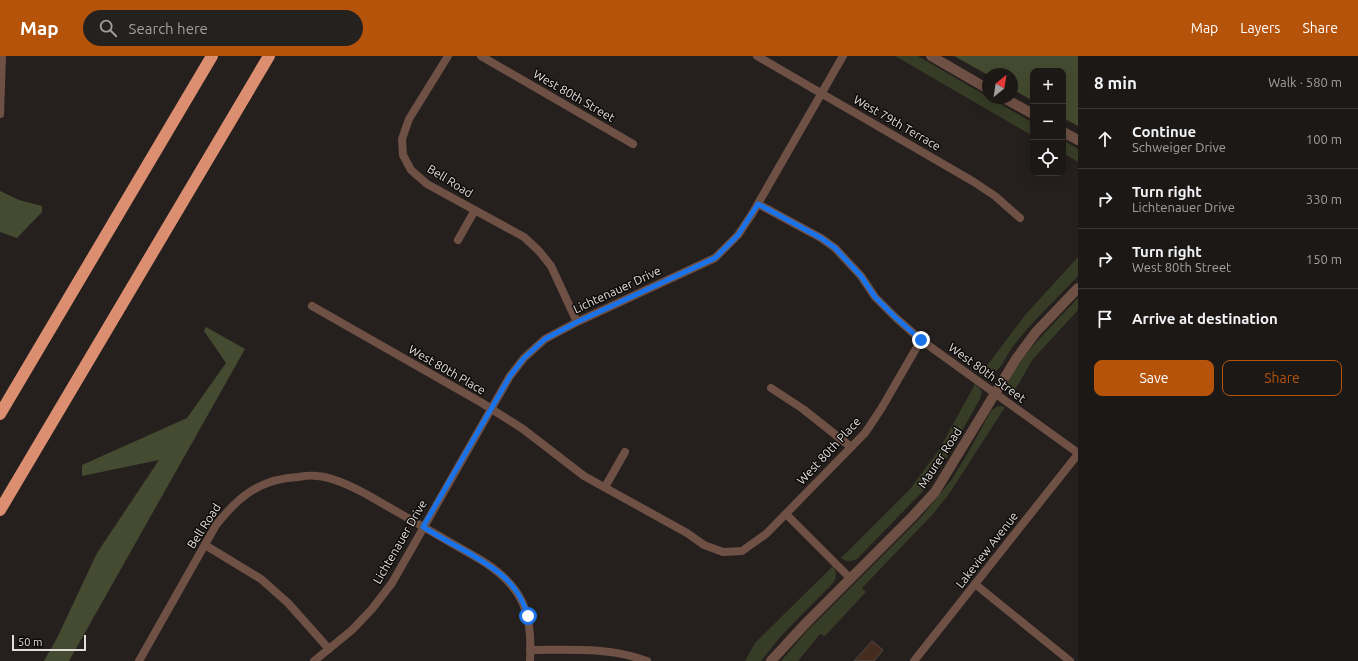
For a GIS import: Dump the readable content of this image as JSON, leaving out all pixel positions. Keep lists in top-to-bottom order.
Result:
{
  "streets": {
    "street": [
      "West 80th Street",
      "West 79th Terrace",
      "Bell Road",
      "Lichtenauer Drive",
      "West 80th Place",
      "Maurer Road",
      "Lakeview Avenue"
    ]
  },
  "crossings": [
    ["West 80th Street", "Lichtenauer Drive"],
    ["West 80th Street", "West 80th Place"],
    ["West 80th Street", "Maurer Road"],
    ["West 80th Street", "Lakeview Avenue"],
    ["West 79th Terrace", "Lichtenauer Drive"],
    ["Bell Road", "Lichtenauer Drive"],
    ["Lichtenauer Drive", "West 80th Place"]
  ],
  "scale_bar": "50 m",
  "north": "top right",
  "page": {
    "header": "Map",
    "search": "Search here",
    "nav": ["Map", "Layers", "Share"],
    "heading": ["8 min", "Walk · 580 m"],
    "map_buttons": ["+", "−"],
    "list": [
      ["Continue", "Schweiger Drive", "100 m"],
      ["Turn right", "Lichtenauer Drive", "330 m"],
      ["Turn right", "West 80th Street", "150 m"],
      "Arrive at destination"
    ],
    "buttons": ["Save", "Share"],
    "scale": "50 m"
  }
}
